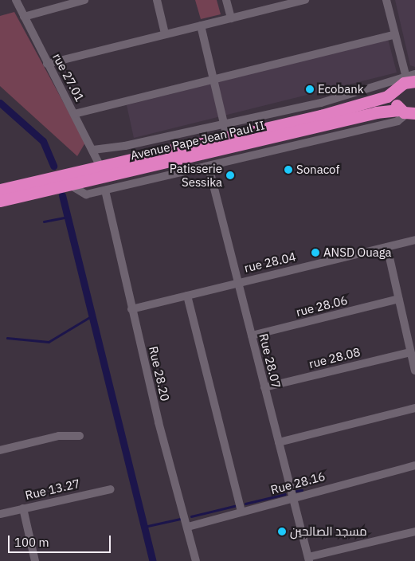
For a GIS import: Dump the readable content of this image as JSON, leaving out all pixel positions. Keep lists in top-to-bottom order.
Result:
{
  "streets": {
    "highway": ["Avenue Pape Jean Paul II"],
    "street": [
      "rue 27.01",
      "rue 28.04",
      "rue 28.06",
      "rue 28.08",
      "Rue 28.07",
      "Rue 28.20",
      "Rue 28.16",
      "Rue 13.27"
    ]
  },
  "crossings": [
    ["rue 27.01", "Avenue Pape Jean Paul II"],
    ["rue 28.04", "Rue 28.07"],
    ["rue 28.04", "Rue 28.20"],
    ["rue 28.06", "Rue 28.07"],
    ["rue 28.08", "Rue 28.07"],
    ["Rue 28.07", "Rue 28.16"],
    ["Rue 28.20", "Rue 28.16"]
  ],
  "places": [
    "Ecobank",
    "Sonacof",
    "Patisserie Sessika",
    "ANSD Ouaga",
    "مسجد الصالحين"
  ],
  "scale_bar": "100 m"
}
